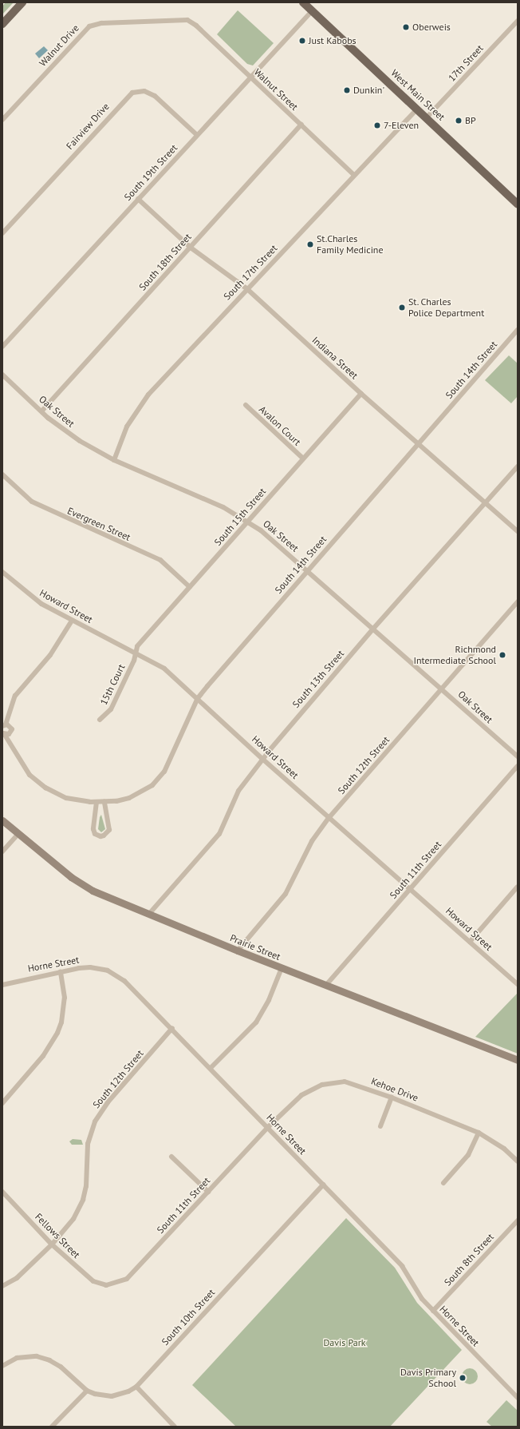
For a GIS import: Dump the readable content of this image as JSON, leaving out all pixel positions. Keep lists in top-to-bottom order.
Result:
{
  "streets": {
    "main road": ["West Main Street"],
    "street": [
      "Walnut Drive",
      "17th Street",
      "Walnut Street",
      "Fairview Drive",
      "South 19th Street",
      "South 18th Street",
      "South 17th Street",
      "Indiana Street",
      "South 14th Street",
      "Oak Street",
      "Avalon Court",
      "South 15th Street",
      "Evergreen Street",
      "Howard Street",
      "South 13th Street",
      "15th Court",
      "South 12th Street",
      "South 11th Street",
      "Prairie Street",
      "Horne Street",
      "Kehoe Drive",
      "Fellows Street",
      "South 8th Street",
      "South 10th Street"
    ]
  },
  "crossings": [
    ["Walnut Drive", "Walnut Street"],
    ["17th Street", "West Main Street"],
    ["Walnut Street", "South 19th Street"],
    ["Walnut Street", "South 18th Street"],
    ["Walnut Street", "South 17th Street"],
    ["West Main Street", "South 19th Street"],
    ["West Main Street", "South 17th Street"],
    ["Fairview Drive", "South 19th Street"],
    ["South 19th Street", "Indiana Street"],
    ["South 18th Street", "Indiana Street"],
    ["South 18th Street", "Oak Street"],
    ["South 17th Street", "Indiana Street"],
    ["South 17th Street", "Oak Street"],
    ["Indiana Street", "South 14th Street"],
    ["Indiana Street", "South 15th Street"],
    ["Indiana Street", "South 13th Street"],
    ["South 14th Street", "Oak Street"],
    ["South 14th Street", "Howard Street"],
    ["Oak Street", "South 15th Street"],
    ["Oak Street", "South 13th Street"],
    ["Oak Street", "South 12th Street"],
    ["Avalon Court", "South 15th Street"],
    ["South 15th Street", "Evergreen Street"],
    ["South 15th Street", "Howard Street"],
    ["South 15th Street", "15th Court"],
    ["Howard Street", "South 13th Street"],
    ["Howard Street", "15th Court"],
    ["Howard Street", "South 12th Street"],
    ["Howard Street", "South 11th Street"],
    ["South 13th Street", "Prairie Street"],
    ["South 12th Street", "Prairie Street"],
    ["South 12th Street", "Horne Street"],
    ["South 12th Street", "Fellows Street"],
    ["South 11th Street", "Prairie Street"],
    ["South 11th Street", "Horne Street"],
    ["South 11th Street", "Kehoe Drive"],
    ["South 11th Street", "Fellows Street"],
    ["Horne Street", "Kehoe Drive"],
    ["Horne Street", "South 8th Street"],
    ["Horne Street", "South 10th Street"]
  ],
  "parks": ["Davis Park"],
  "places": [
    "Oberweis",
    "Just Kabobs",
    "Dunkin'",
    "BP",
    "7-Eleven",
    "St.Charles Family Medicine",
    "St. Charles Police Department",
    "Richmond Intermediate School",
    "Davis Primary School"
  ]
}
